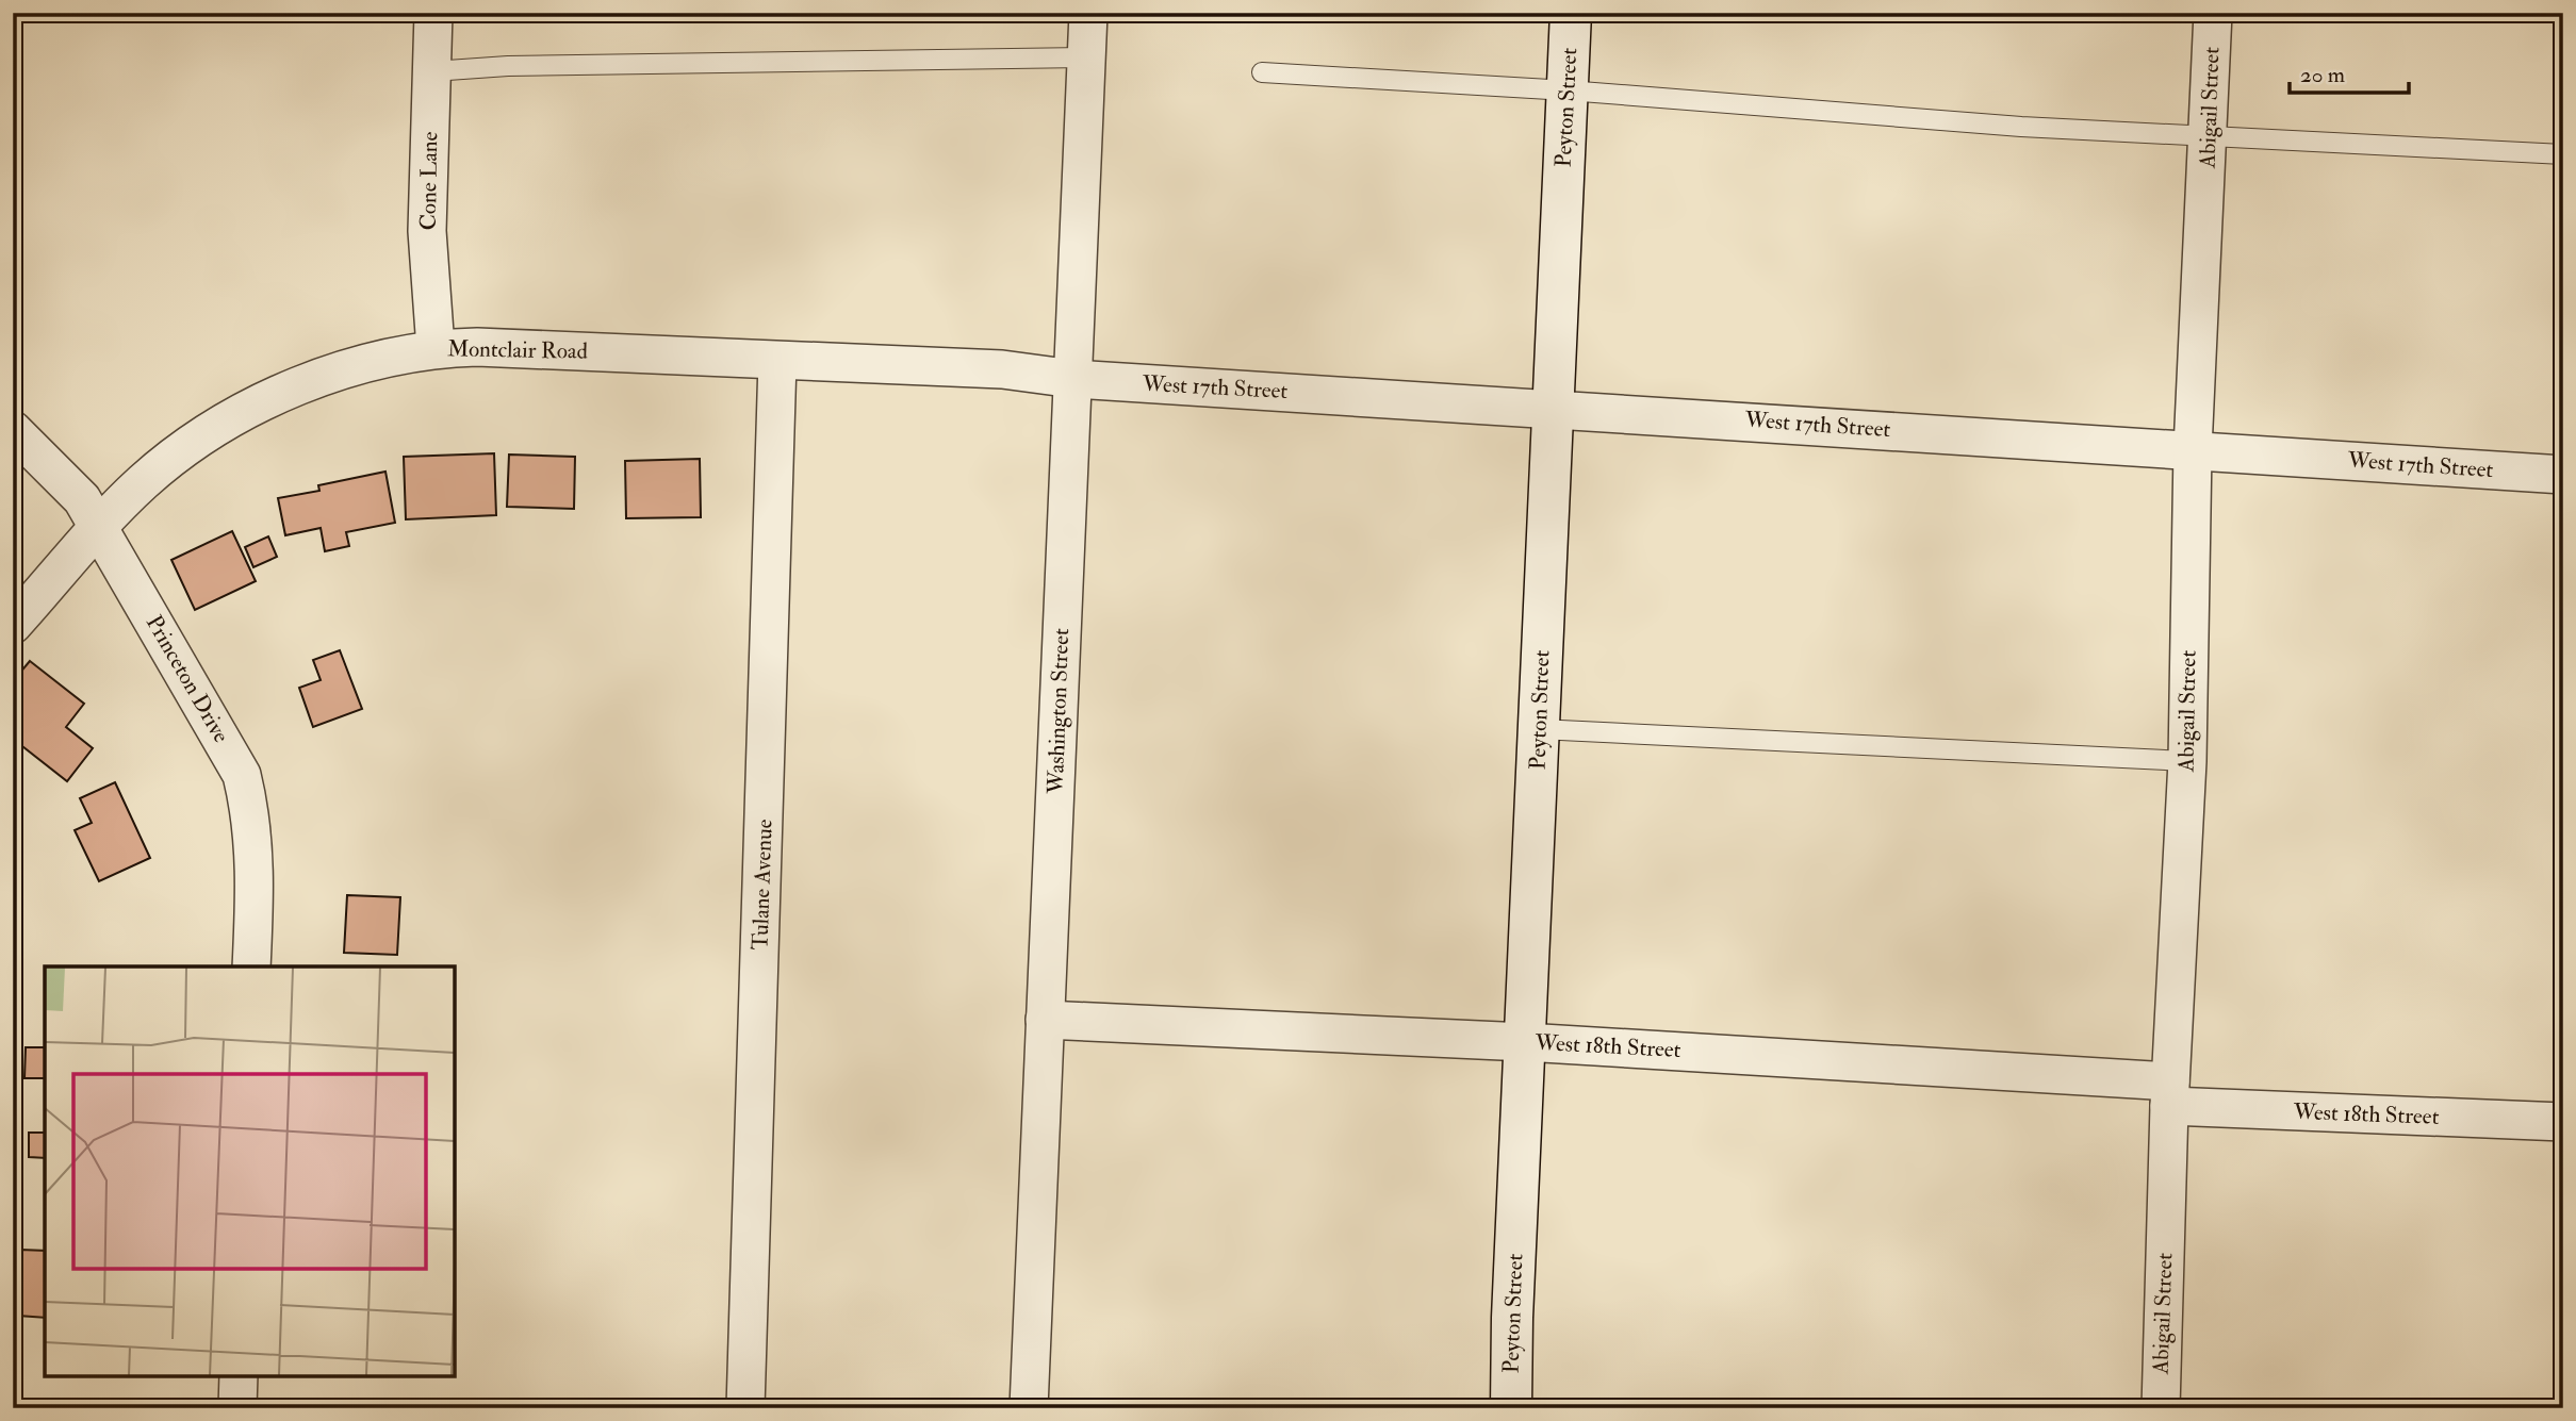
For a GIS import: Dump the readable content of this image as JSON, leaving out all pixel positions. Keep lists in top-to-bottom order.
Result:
{
  "streets": {
    "street": [
      "Peyton Street",
      "Abigail Street",
      "Cone Lane",
      "Montclair Road",
      "West 17th Street",
      "Princeton Drive",
      "Washington Street",
      "Tulane Avenue",
      "West 18th Street"
    ]
  },
  "crossings": [
    ["Peyton Street", "West 17th Street"],
    ["Peyton Street", "West 18th Street"],
    ["Abigail Street", "West 17th Street"],
    ["Abigail Street", "West 18th Street"],
    ["Cone Lane", "Montclair Road"],
    ["Montclair Road", "West 17th Street"],
    ["Montclair Road", "Princeton Drive"],
    ["Montclair Road", "Washington Street"],
    ["Montclair Road", "Tulane Avenue"],
    ["West 17th Street", "Washington Street"],
    ["Washington Street", "West 18th Street"]
  ],
  "scale_bar": "20 m"
}
